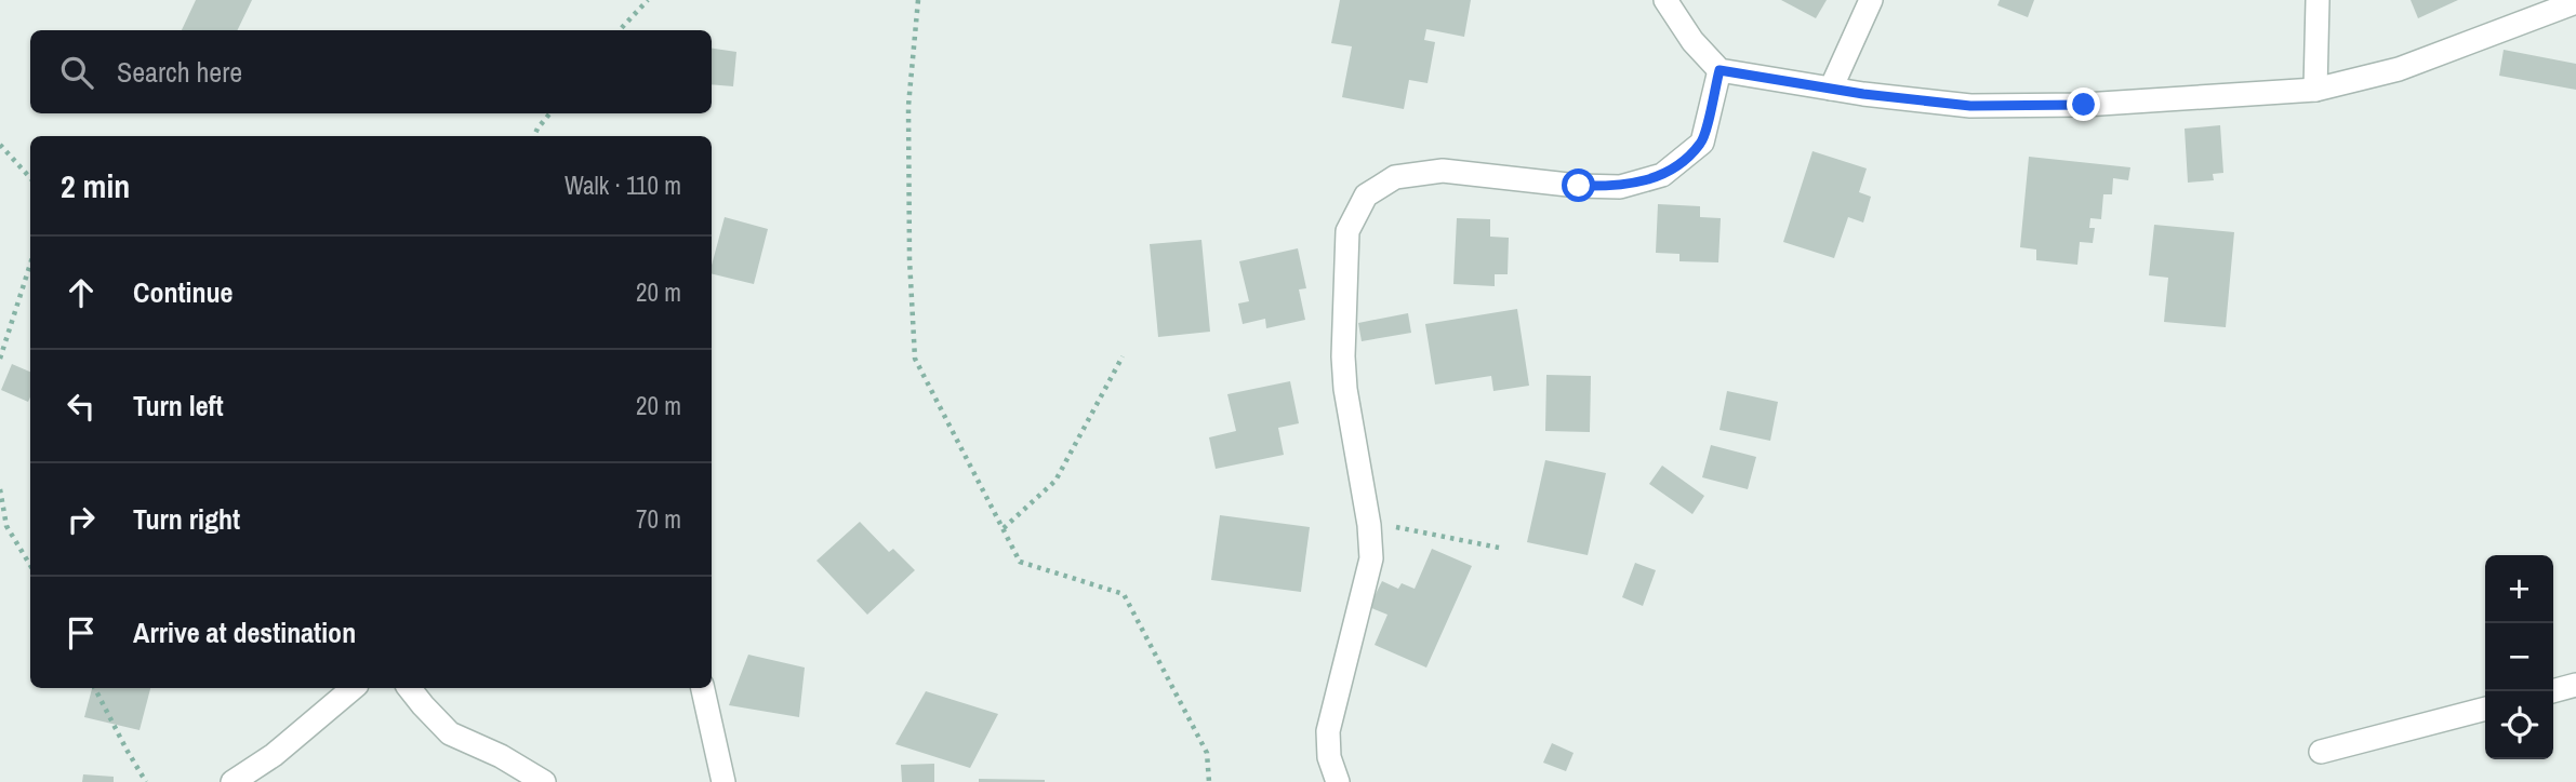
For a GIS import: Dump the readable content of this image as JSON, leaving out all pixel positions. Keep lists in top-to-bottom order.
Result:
{
  "page": {
    "search": "Search here",
    "heading": ["2 min", "Walk · 110 m"],
    "list": [
      ["Continue", "20 m"],
      ["Turn left", "20 m"],
      ["Turn right", "70 m"],
      "Arrive at destination"
    ],
    "map_buttons": ["+", "−"]
  }
}
